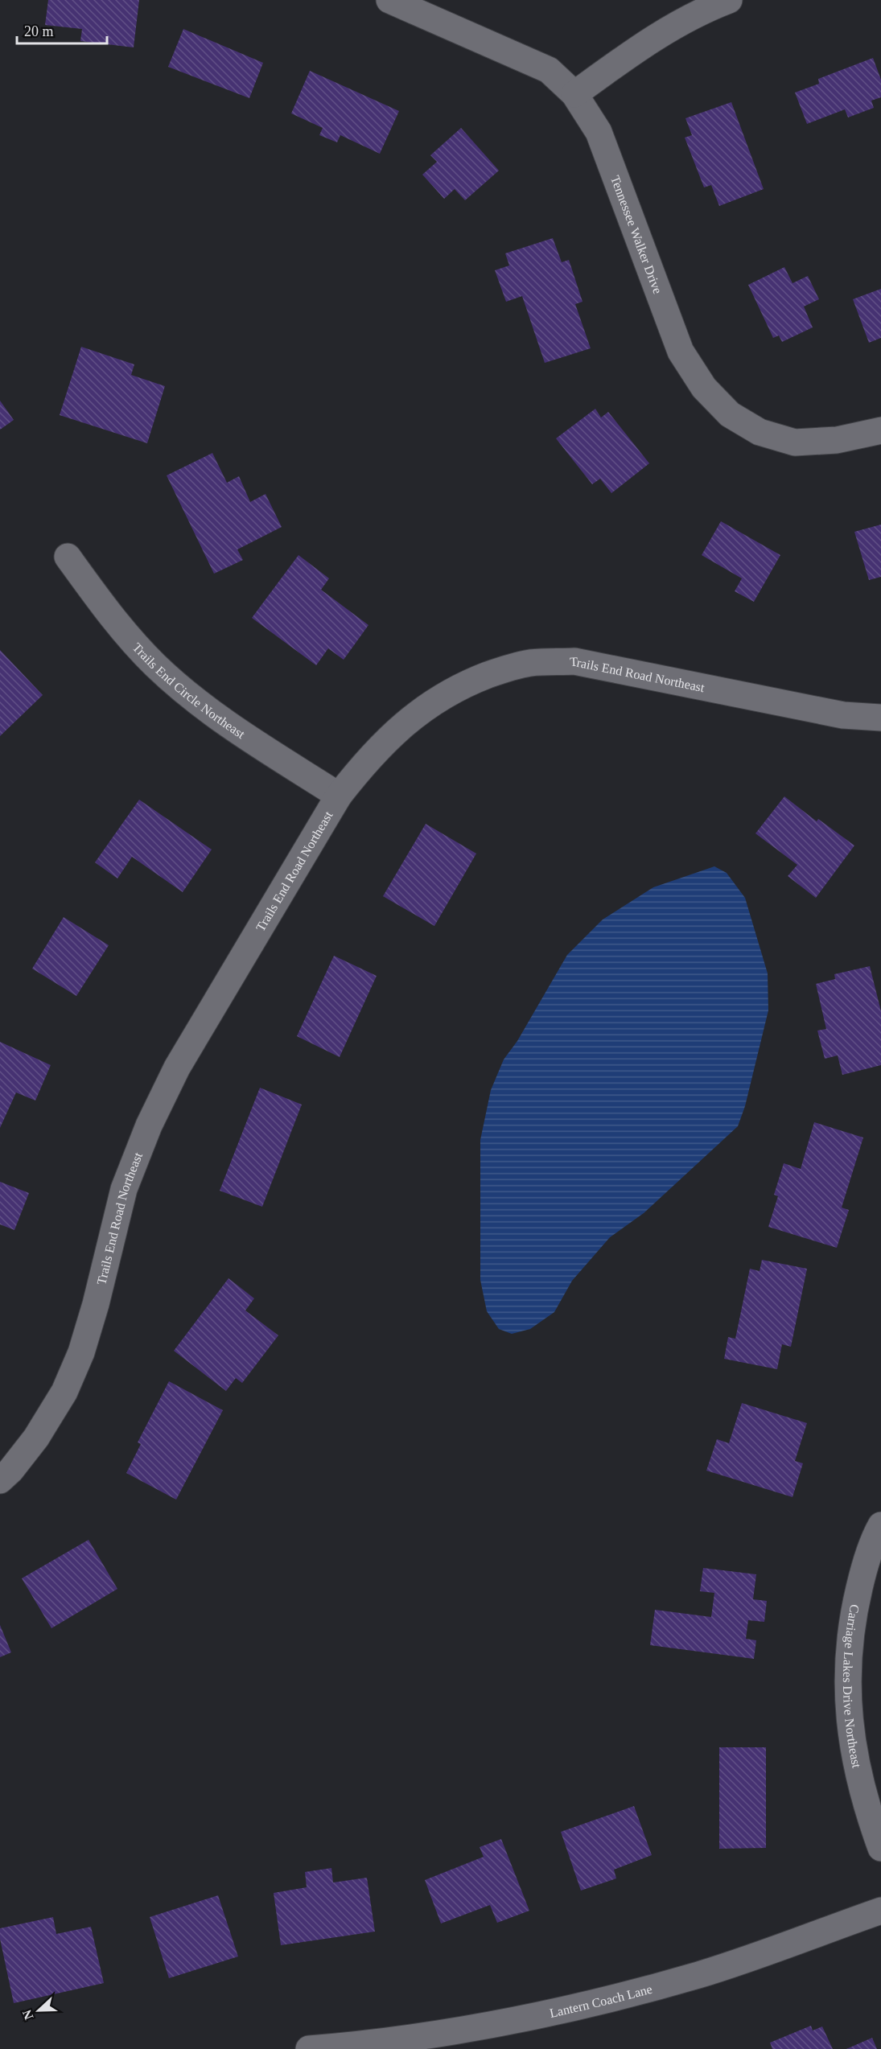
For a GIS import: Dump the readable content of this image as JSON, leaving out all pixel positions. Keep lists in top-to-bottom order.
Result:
{
  "streets": {
    "street": [
      "Tennessee Walker Drive",
      "Trails End Road Northeast",
      "Trails End Circle Northeast",
      "Carriage Lakes Drive Northeast",
      "Lantern Coach Lane"
    ]
  },
  "crossings": [
    ["Trails End Road Northeast", "Trails End Circle Northeast"]
  ],
  "scale_bar": "20 m",
  "north": "left"
}
